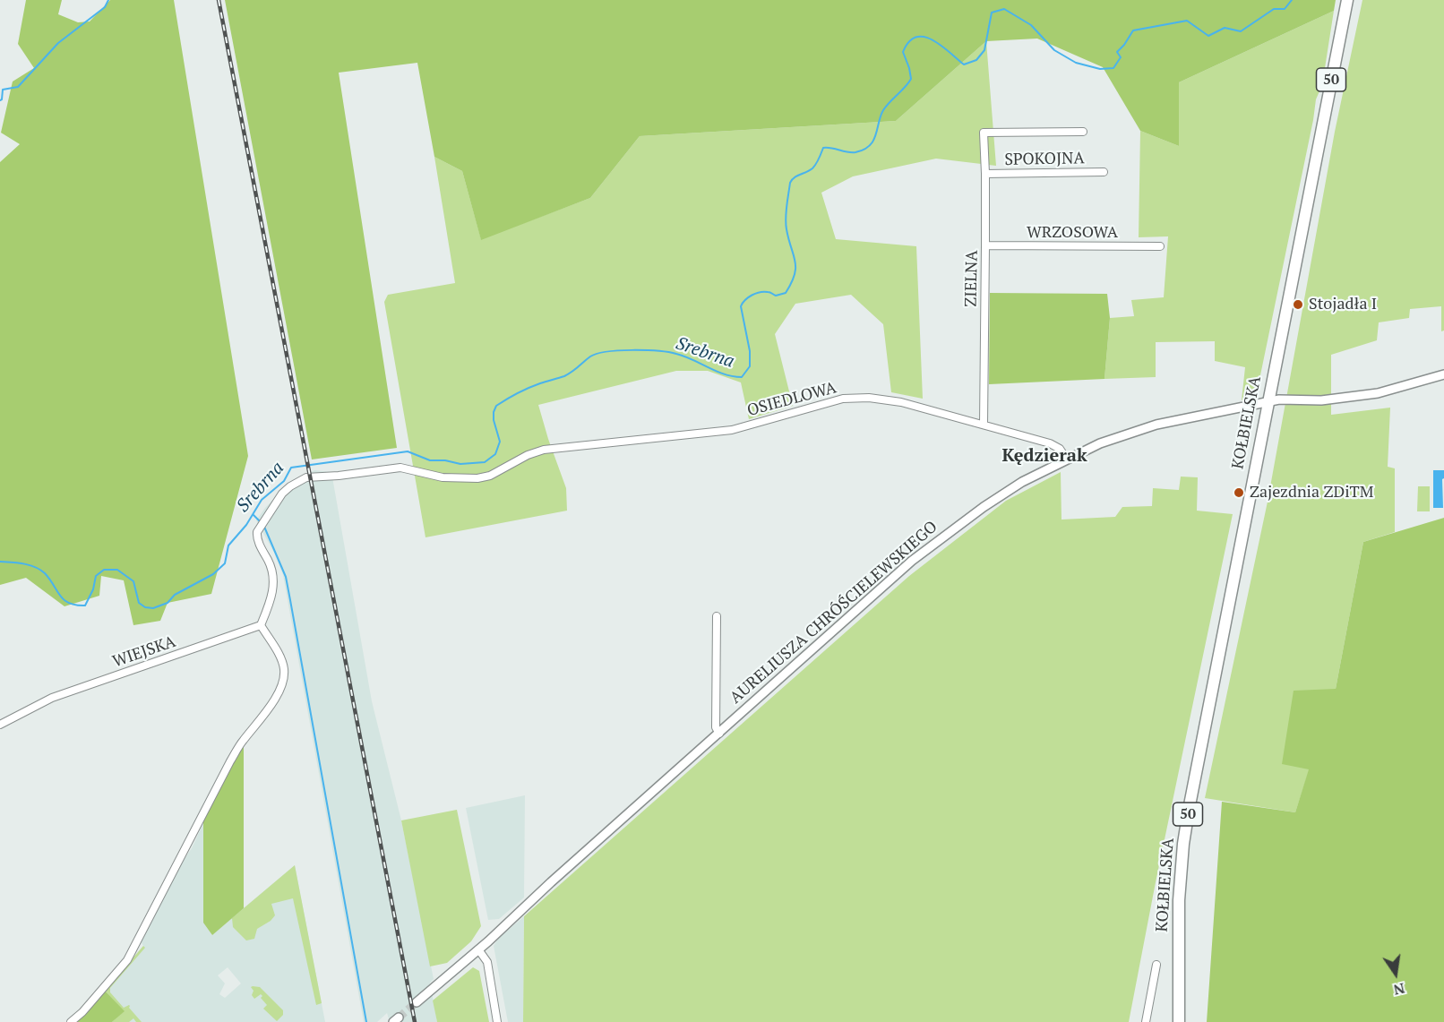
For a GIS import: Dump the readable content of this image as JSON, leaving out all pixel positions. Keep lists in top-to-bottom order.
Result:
{
  "streets": {
    "main road": ["50", "KOŁBIELSKA"],
    "street": [
      "SPOKOJNA",
      "WRZOSOWA",
      "ZIELNA",
      "OSIEDLOWA",
      "AURELIUSZA CHRÓŚCIELEWSKIEGO",
      "WIEJSKA"
    ]
  },
  "crossings": [
    ["50", "KOŁBIELSKA"],
    ["SPOKOJNA", "ZIELNA"],
    ["WRZOSOWA", "ZIELNA"],
    ["ZIELNA", "OSIEDLOWA"],
    ["OSIEDLOWA", "AURELIUSZA CHRÓŚCIELEWSKIEGO"],
    ["OSIEDLOWA", "WIEJSKA"],
    ["KOŁBIELSKA", "AURELIUSZA CHRÓŚCIELEWSKIEGO"]
  ],
  "districts": ["Kędzierak"],
  "water": ["Srebrna"],
  "places": ["Stojadła I", "Zajezdnia ZDiTM"],
  "north": "bottom"
}
